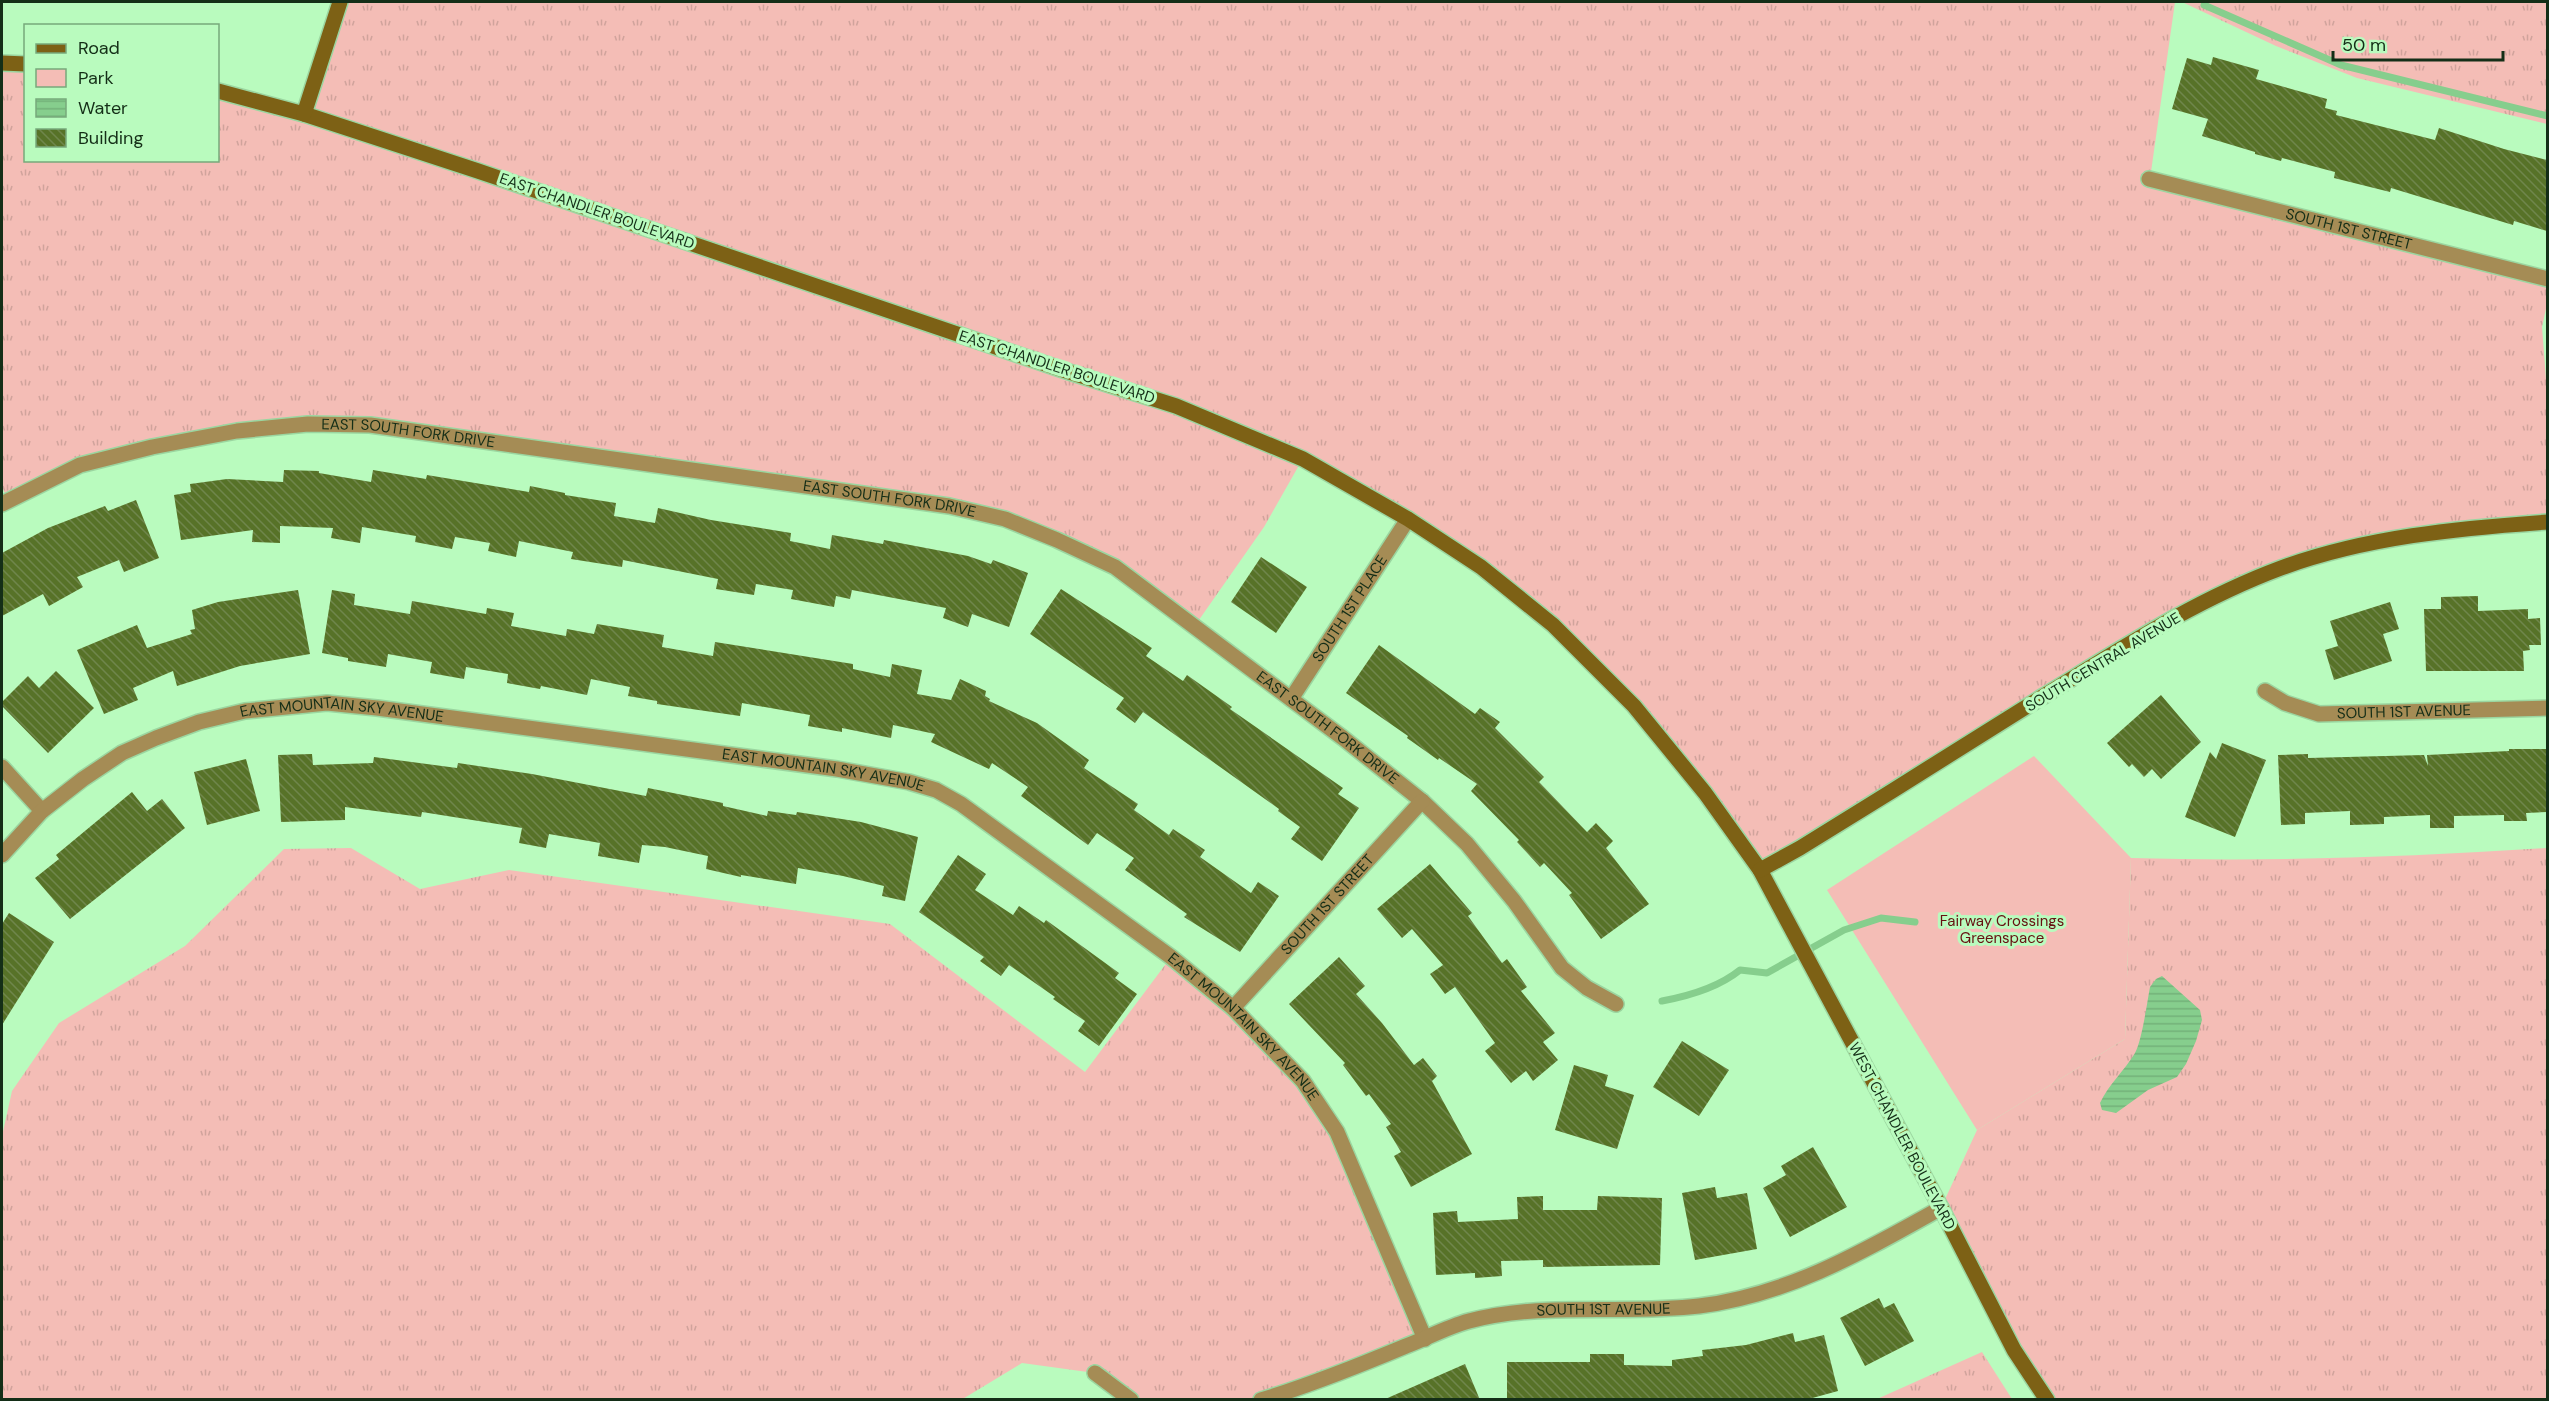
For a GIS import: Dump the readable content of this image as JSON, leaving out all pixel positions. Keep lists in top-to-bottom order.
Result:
{
  "streets": {
    "main road": ["EAST CHANDLER BOULEVARD", "SOUTH CENTRAL AVENUE", "WEST CHANDLER BOULEVARD"],
    "street": [
      "SOUTH 1ST STREET",
      "EAST SOUTH FORK DRIVE",
      "SOUTH 1ST PLACE",
      "SOUTH 1ST AVENUE",
      "EAST MOUNTAIN SKY AVENUE"
    ]
  },
  "crossings": [
    ["EAST CHANDLER BOULEVARD", "SOUTH 1ST PLACE"],
    ["EAST CHANDLER BOULEVARD", "SOUTH CENTRAL AVENUE"],
    ["EAST CHANDLER BOULEVARD", "WEST CHANDLER BOULEVARD"],
    ["SOUTH 1ST STREET", "EAST SOUTH FORK DRIVE"],
    ["SOUTH 1ST STREET", "EAST MOUNTAIN SKY AVENUE"],
    ["EAST SOUTH FORK DRIVE", "SOUTH 1ST PLACE"],
    ["SOUTH CENTRAL AVENUE", "WEST CHANDLER BOULEVARD"],
    ["SOUTH 1ST AVENUE", "EAST MOUNTAIN SKY AVENUE"],
    ["SOUTH 1ST AVENUE", "WEST CHANDLER BOULEVARD"]
  ],
  "parks": ["Fairway Crossings Greenspace"],
  "legend": [
    "Road",
    "Park",
    "Water",
    "Building"
  ],
  "scale_bar": "50 m"
}
